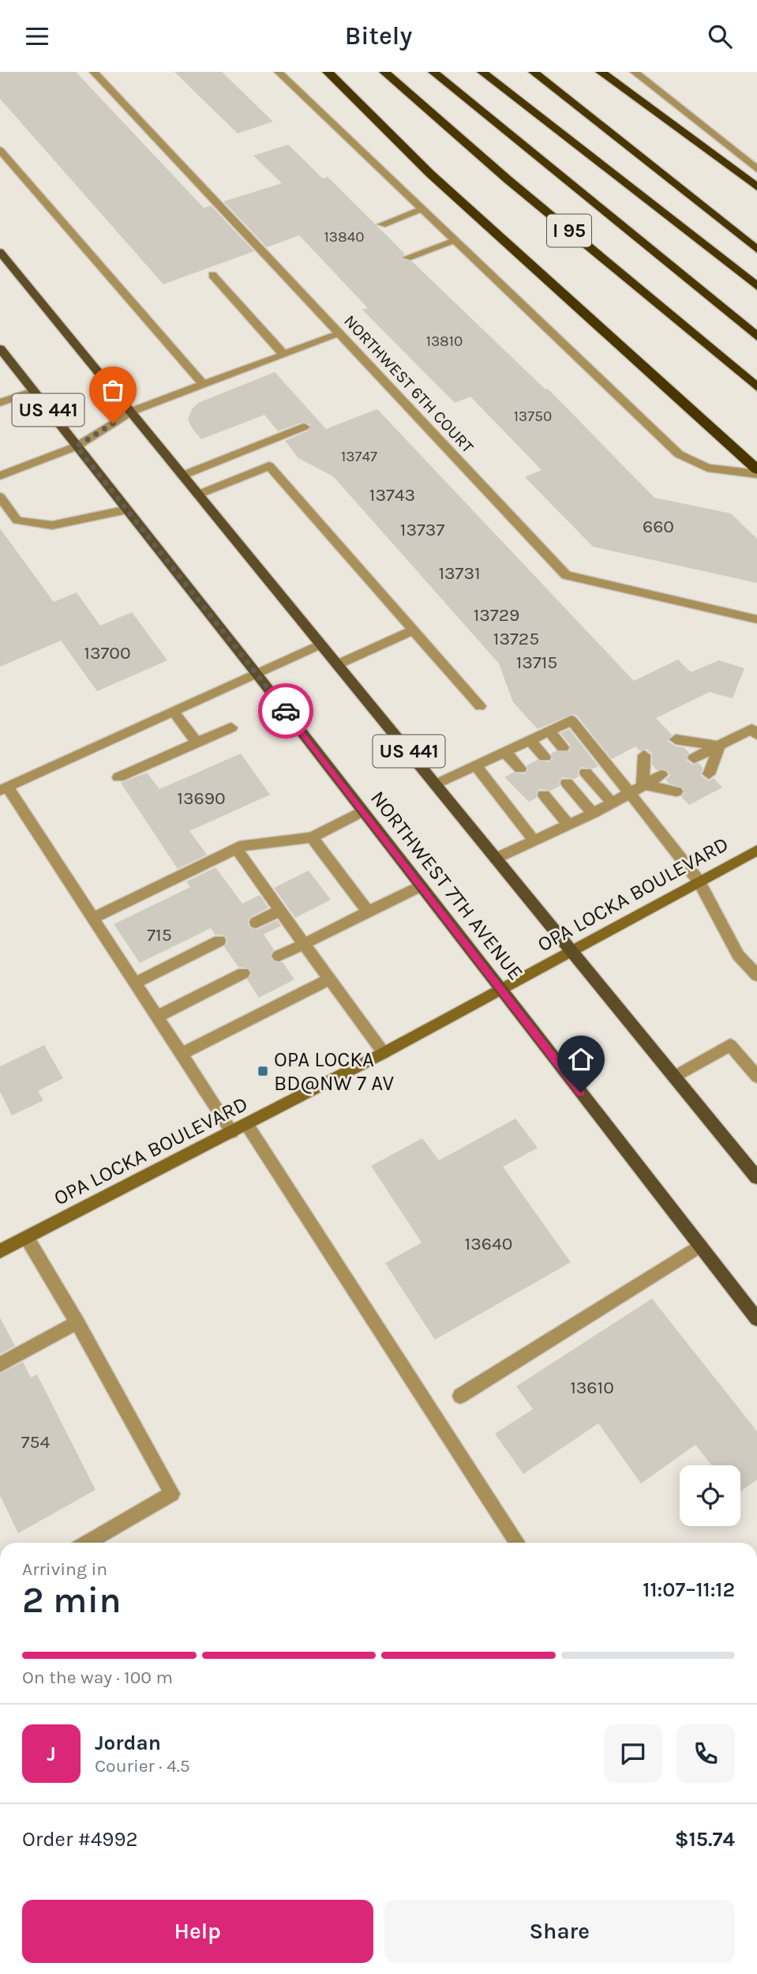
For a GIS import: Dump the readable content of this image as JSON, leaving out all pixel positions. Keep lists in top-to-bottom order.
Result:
{
  "streets": {
    "highway": ["I 95"],
    "main road": ["US 441", "NORTHWEST 7TH AVENUE", "OPA LOCKA BOULEVARD"],
    "street": ["NORTHWEST 6TH COURT"]
  },
  "crossings": [
    ["US 441", "OPA LOCKA BOULEVARD"],
    ["NORTHWEST 7TH AVENUE", "OPA LOCKA BOULEVARD"]
  ],
  "places": {
    "transit": ["OPA LOCKA BD@NW 7 AV"]
  },
  "house_numbers": [
    "13840",
    "13810",
    "13750",
    "13747",
    "13743",
    "660",
    "13737",
    "13731",
    "13729",
    "13725",
    "13700",
    "13715",
    "13690",
    "715",
    "13640",
    "13610",
    "754"
  ],
  "page": {
    "header": "Bitely",
    "heading": ["2 min", "Arriving in", "11:07–11:12"],
    "panel": [
      "Jordan",
      "Courier · 4.5",
      "Order #4992",
      "$15.74"
    ],
    "bar": "On the way · 100 m",
    "round": "J",
    "buttons": ["Help", "Share"]
  }
}
